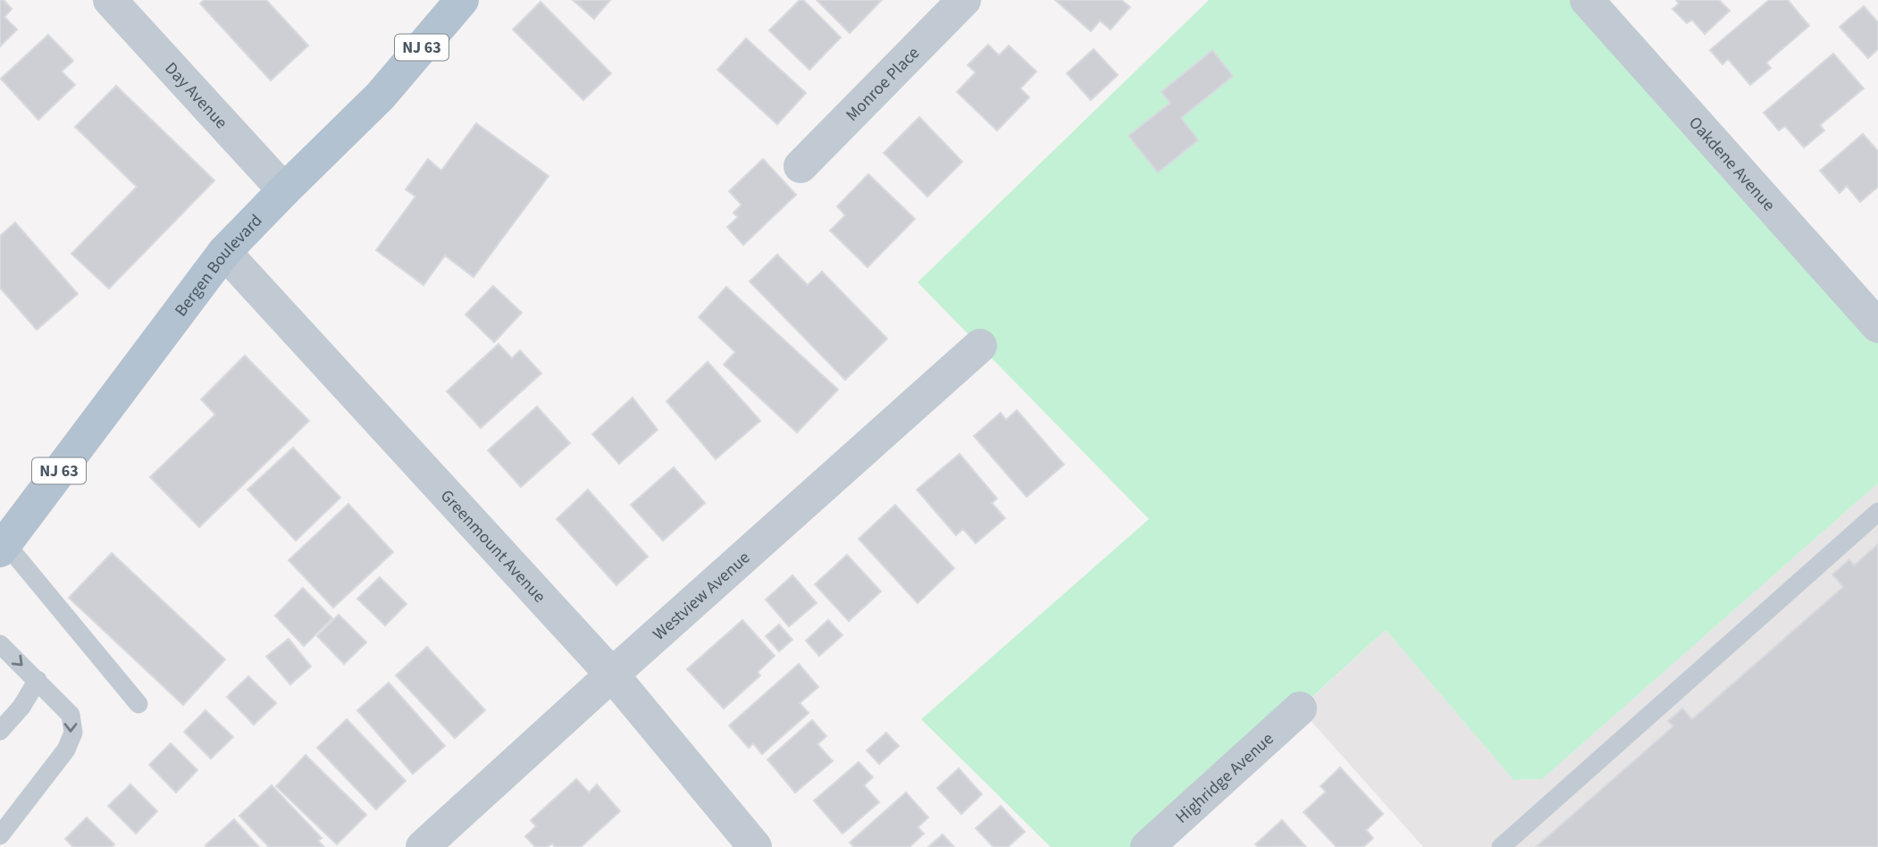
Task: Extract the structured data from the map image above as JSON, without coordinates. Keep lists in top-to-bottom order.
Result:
{
  "streets": {
    "main road": ["NJ 63", "Bergen Boulevard"],
    "street": [
      "Monroe Place",
      "Day Avenue",
      "Oakdene Avenue",
      "Greenmount Avenue",
      "Westview Avenue",
      "Highridge Avenue"
    ]
  },
  "crossings": [
    ["Day Avenue", "Bergen Boulevard"],
    ["Bergen Boulevard", "Greenmount Avenue"],
    ["Greenmount Avenue", "Westview Avenue"]
  ]
}
